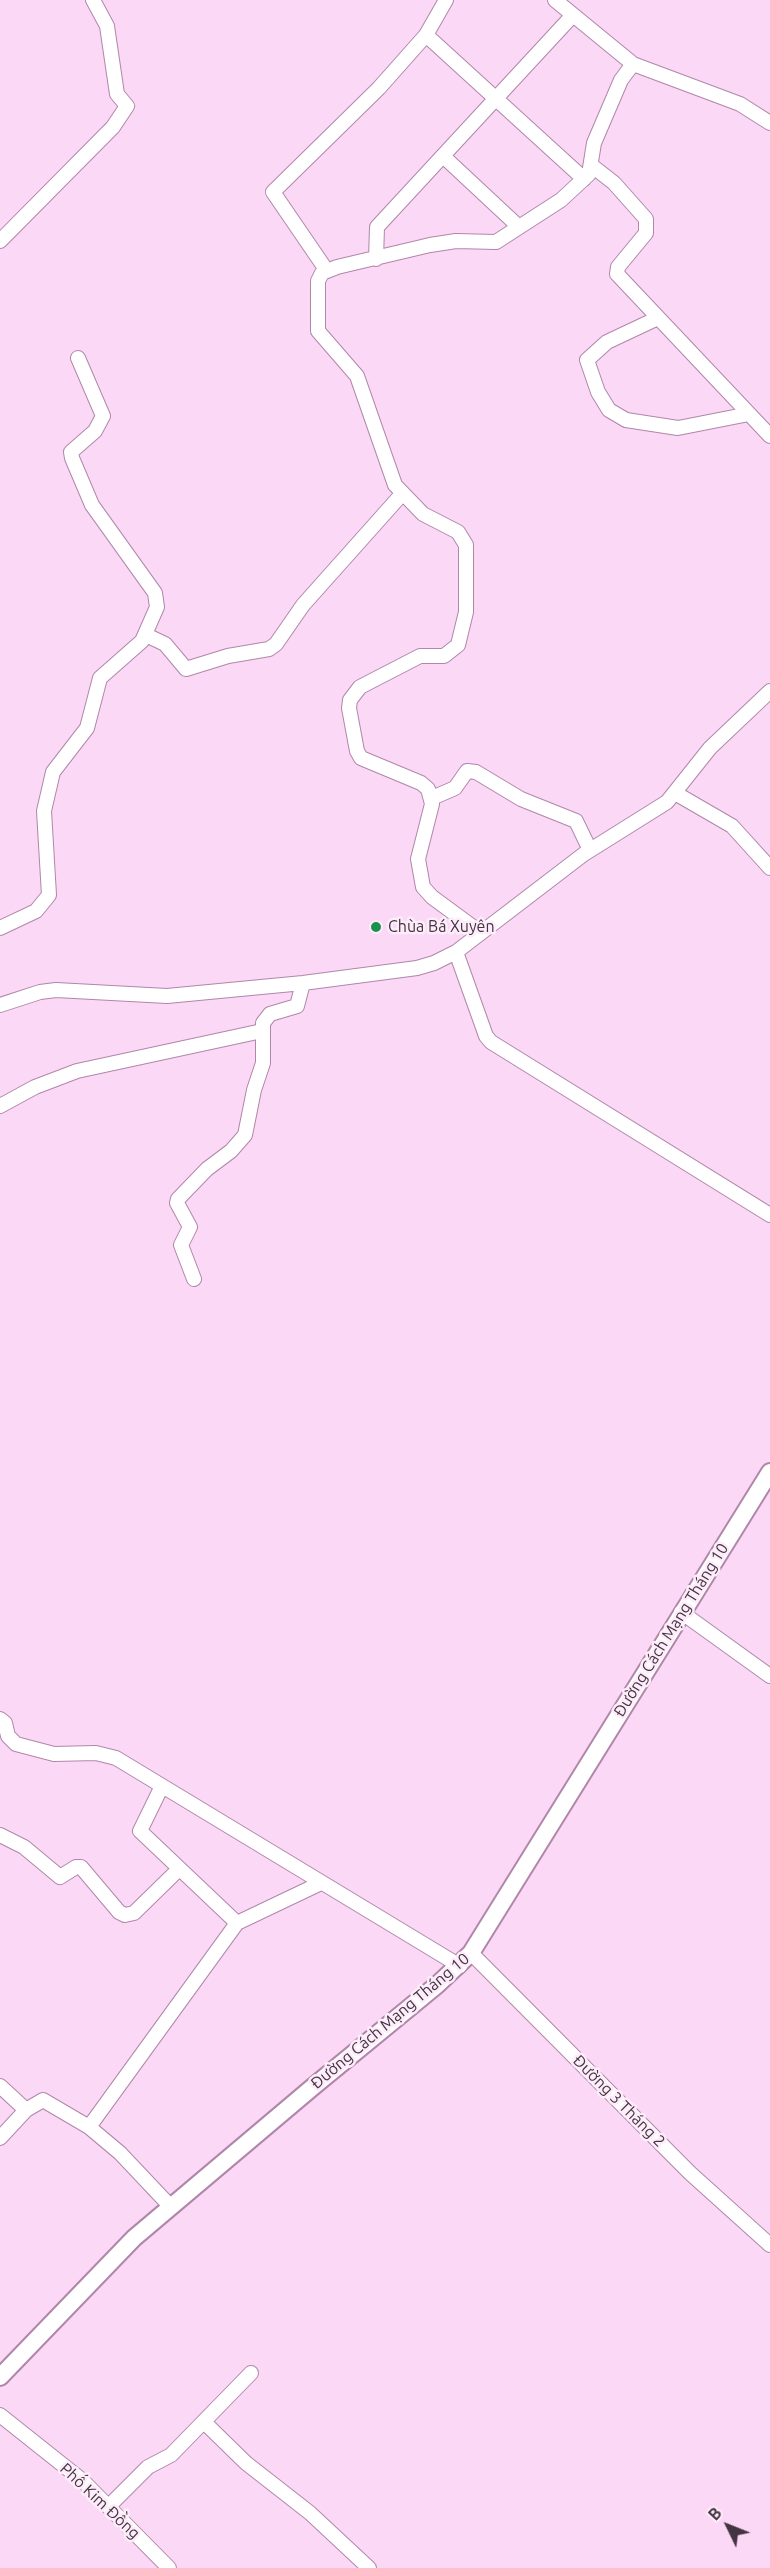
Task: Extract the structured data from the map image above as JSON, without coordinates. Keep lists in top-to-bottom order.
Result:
{
  "streets": {
    "main road": ["Đường Cách Mạng Tháng 10"],
    "street": ["Đường 3 Tháng 2", "Phố Kim Đồng"]
  },
  "crossings": [
    ["Đường Cách Mạng Tháng 10", "Đường 3 Tháng 2"]
  ],
  "places": ["Chùa Bá Xuyên"],
  "north": "top left"
}
